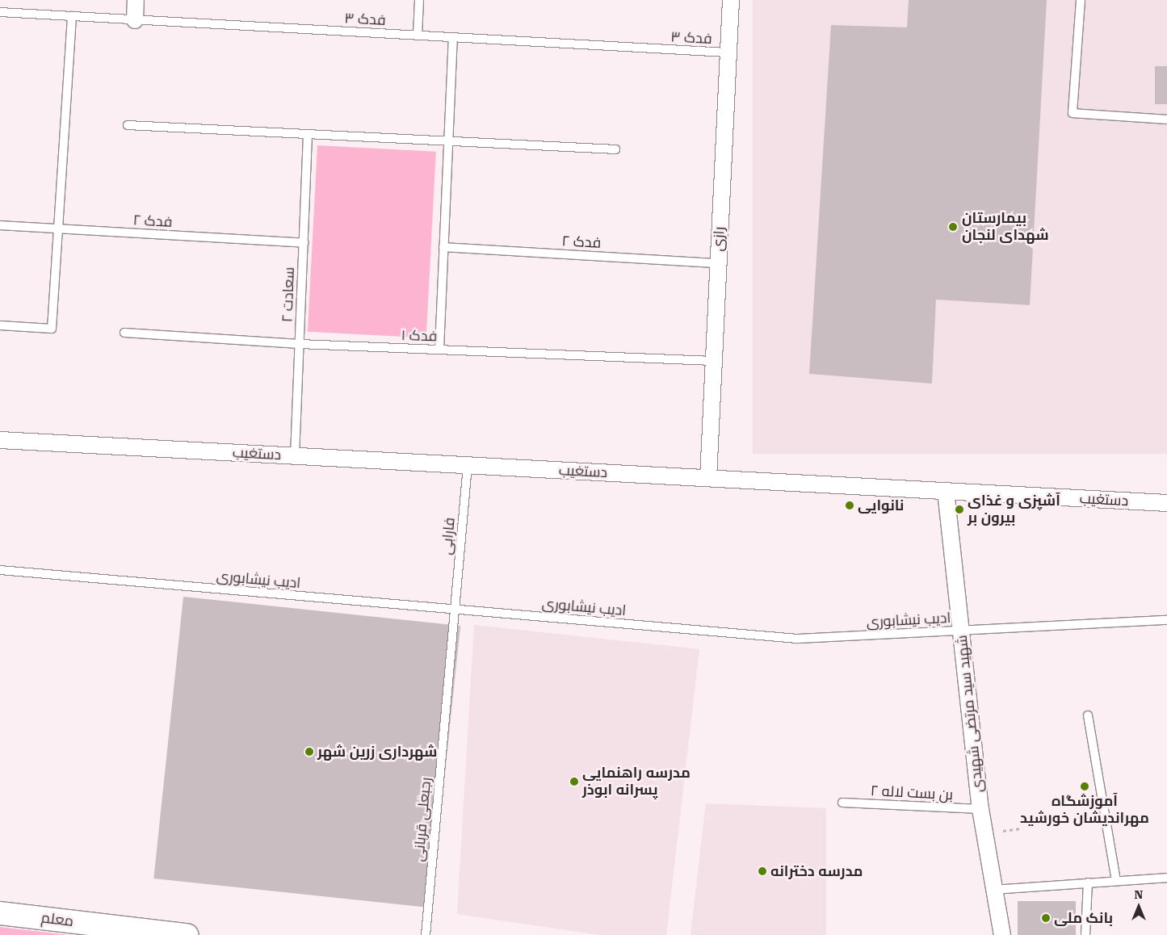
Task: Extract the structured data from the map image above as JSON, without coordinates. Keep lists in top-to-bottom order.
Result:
{
  "streets": {
    "main road": ["معلم"],
    "street": ["رازی", "دستغیب", "شهید سید مرتضی شهیدی"],
    "lane": [
      "فدک ۳",
      "فدک ۲",
      "سعادت ۲",
      "فدک ۱",
      "فارابی",
      "ادیب نیشابوری",
      "بن بست لاله ۲",
      "رجبعلی قربانی"
    ]
  },
  "crossings": [
    ["فدک ۳", "رازی"],
    ["فدک ۲", "رازی"],
    ["فدک ۲", "سعادت ۲"],
    ["رازی", "فدک ۱"],
    ["رازی", "دستغیب"],
    ["سعادت ۲", "فدک ۱"],
    ["سعادت ۲", "دستغیب"],
    ["دستغیب", "فارابی"],
    ["دستغیب", "شهید سید مرتضی شهیدی"],
    ["فارابی", "ادیب نیشابوری"],
    ["فارابی", "رجبعلی قربانی"],
    ["ادیب نیشابوری", "شهید سید مرتضی شهیدی"],
    ["ادیب نیشابوری", "رجبعلی قربانی"],
    ["شهید سید مرتضی شهیدی", "بن بست لاله ۲"]
  ],
  "places": [
    "بیمارستان شهدای لنجان",
    "نانوایی",
    "آشپزی و غذای بیرون بر",
    "شهرداری زرین شهر",
    "مدرسه راهنمایی پسرانه ابوذر",
    "آموزشگاه مهراندیشان خورشید",
    "مدرسه دخترانه",
    "بانک ملی"
  ],
  "north": "top"
}
